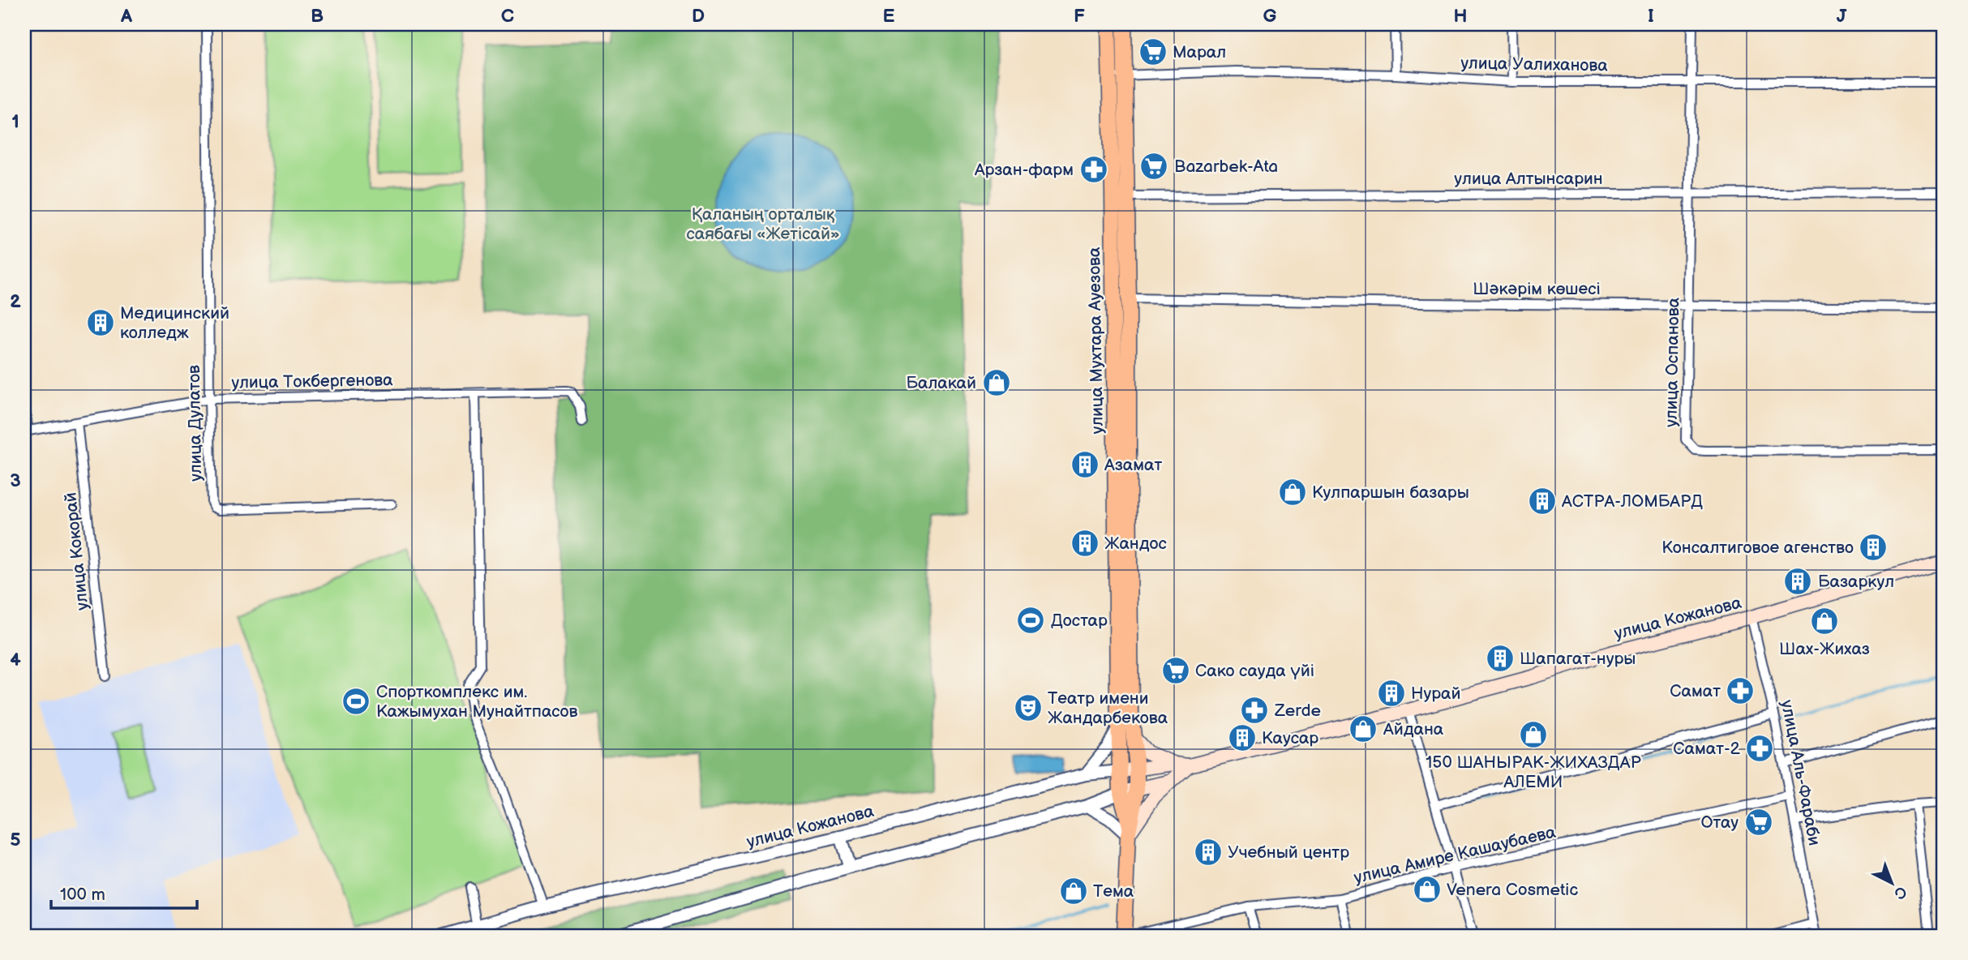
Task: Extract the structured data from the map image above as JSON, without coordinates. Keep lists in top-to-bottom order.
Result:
{
  "streets": {
    "main road": ["улица Мухтара Ауезова", "улица Кожанова"],
    "street": [
      "улица Уалиханова",
      "улица Алтынсарин",
      "Шәкәрім көшесі",
      "улица Оспанова",
      "улица Токбергенова",
      "улица Дулатов",
      "улица Кокорай",
      "улица Аль-Фараби",
      "улица Амире Кашаубаева"
    ]
  },
  "crossings": [
    ["улица Уалиханова", "улица Мухтара Ауезова"],
    ["улица Уалиханова", "улица Оспанова"],
    ["улица Алтынсарин", "улица Мухтара Ауезова"],
    ["улица Алтынсарин", "улица Оспанова"],
    ["Шәкәрім көшесі", "улица Мухтара Ауезова"],
    ["Шәкәрім көшесі", "улица Оспанова"],
    ["улица Мухтара Ауезова", "улица Кожанова"],
    ["улица Мухтара Ауезова", "улица Амире Кашаубаева"],
    ["улица Токбергенова", "улица Дулатов"],
    ["улица Токбергенова", "улица Кокорай"],
    ["улица Кожанова", "улица Аль-Фараби"],
    ["улица Аль-Фараби", "улица Амире Кашаубаева"]
  ],
  "parks": ["Қаланың орталық саябағы «Жетісай»"],
  "places": {
    "supermarket": [
      "Марал",
      "Bazarbek-Ata",
      "Сако сауда үйі",
      "Отау"
    ],
    "pharmacy": [
      "Арзан-фарм",
      "Самат",
      "Zerde",
      "Самат-2"
    ],
    "building": [
      "Медицинский колледж",
      "Азамат",
      "АСТРА-ЛОМБАРД",
      "Жандос",
      "Консалтиговое агенство",
      "Базаркул",
      "Шапагат-нуры",
      "Нурай",
      "Каусар",
      "Учебный центр"
    ],
    "shop": [
      "Балакай",
      "Кулпаршын базары",
      "Шах-Жихаз",
      "Айдана",
      "150 ШАНЫРАК-ЖИХАЗДАР АЛЕМИ",
      "Venera Cosmetic",
      "Тема"
    ],
    "sports": ["Достар", "Спорткомплекс им. Кажымухан Мунайтпасов"],
    "theatre": ["Театр имени Жандарбекова"]
  },
  "scale_bar": "100 m",
  "north": "bottom right",
  "grid": {
    "columns": [
      "A",
      "B",
      "C",
      "D",
      "E",
      "F",
      "G",
      "H",
      "I",
      "J"
    ],
    "rows": [
      "1",
      "2",
      "3",
      "4",
      "5"
    ]
  }
}
